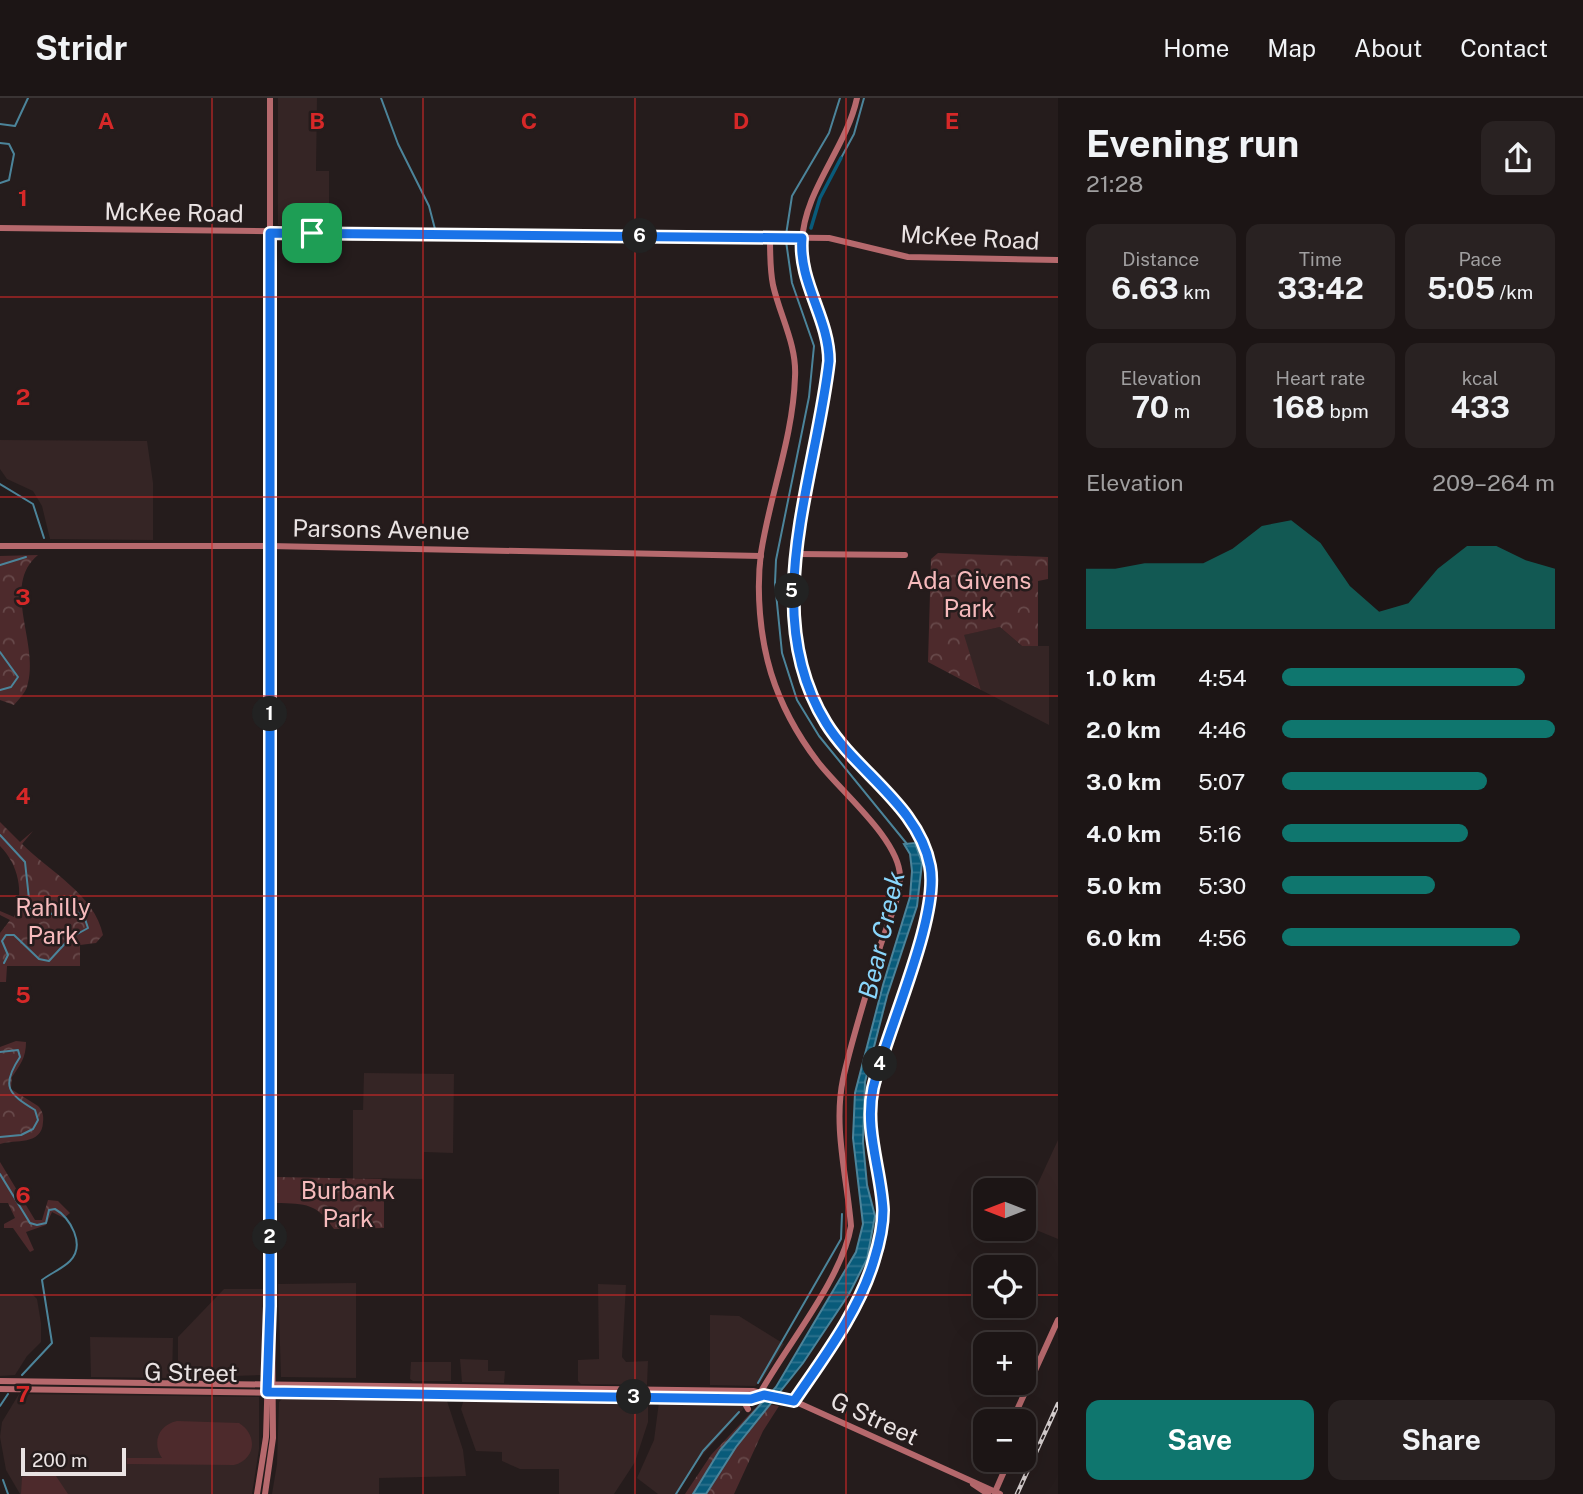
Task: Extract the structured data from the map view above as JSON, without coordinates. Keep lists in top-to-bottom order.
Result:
{
  "streets": {
    "street": ["McKee Road", "Parsons Avenue", "G Street"]
  },
  "water": ["Bear Creek"],
  "parks": ["Ada Givens Park", "Rahilly Park", "Burbank Park"],
  "scale_bar": "200 m",
  "north": "left",
  "page": {
    "header": "Stridr",
    "nav": [
      "Home",
      "Map",
      "About",
      "Contact"
    ],
    "heading": ["Evening run", "21:28"],
    "stats": [
      ["Distance", "6.63 km"],
      ["Time", "33:42"],
      ["Pace", "5:05 /km"],
      ["Elevation", "70 m"],
      ["Heart rate", "168 bpm"],
      ["kcal", "433"]
    ],
    "pins": [
      "6",
      "5",
      "1",
      "4",
      "2",
      "3"
    ],
    "chart": ["Elevation", "209–264 m"],
    "list": [
      {
        "name": "1.0 km",
        "note": "4:54"
      },
      {
        "name": "2.0 km",
        "note": "4:46"
      },
      {
        "name": "3.0 km",
        "note": "5:07"
      },
      {
        "name": "4.0 km",
        "note": "5:16"
      },
      {
        "name": "5.0 km",
        "note": "5:30"
      },
      {
        "name": "6.0 km",
        "note": "4:56"
      }
    ],
    "map_buttons": ["+", "−"],
    "buttons": ["Save", "Share"],
    "scale": "200 m"
  },
  "grid": {
    "columns": [
      "A",
      "B",
      "C",
      "D",
      "E"
    ],
    "rows": [
      "1",
      "2",
      "3",
      "4",
      "5",
      "6",
      "7"
    ]
  }
}
